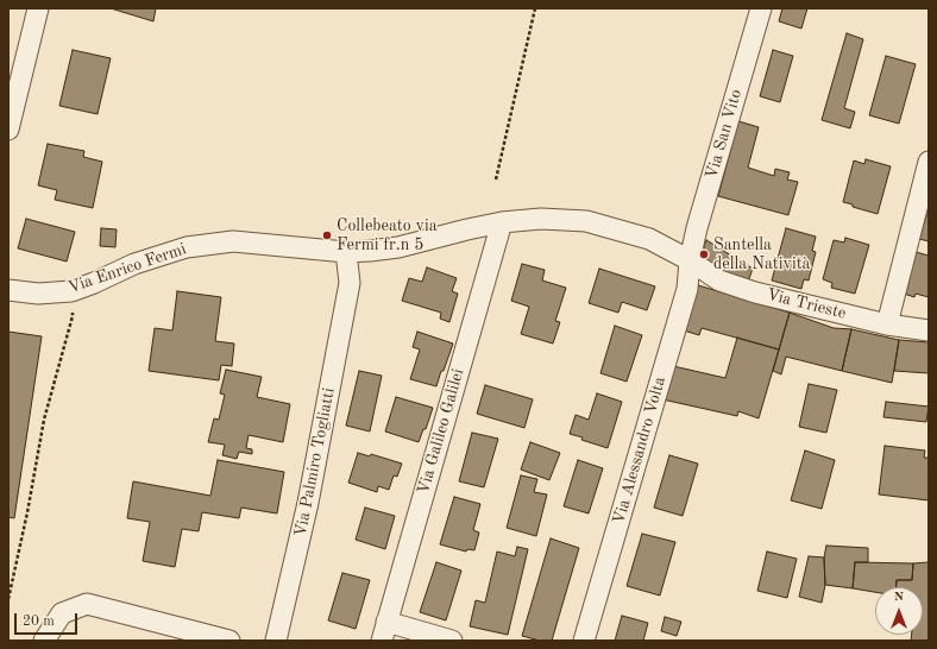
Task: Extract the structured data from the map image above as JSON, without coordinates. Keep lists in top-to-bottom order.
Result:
{
  "streets": {
    "street": [
      "Via San Vito",
      "Via Enrico Fermi",
      "Via Trieste",
      "Via Galileo Galilei",
      "Via Alessandro Volta",
      "Via Palmiro Togliatti"
    ]
  },
  "crossings": [
    ["Via San Vito", "Via Enrico Fermi"],
    ["Via San Vito", "Via Trieste"],
    ["Via San Vito", "Via Alessandro Volta"],
    ["Via Enrico Fermi", "Via Trieste"],
    ["Via Enrico Fermi", "Via Galileo Galilei"],
    ["Via Enrico Fermi", "Via Alessandro Volta"],
    ["Via Enrico Fermi", "Via Palmiro Togliatti"],
    ["Via Trieste", "Via Alessandro Volta"]
  ],
  "places": ["Collebeato via Fermi fr.n 5", "Santella della Natività"],
  "scale_bar": "20 m",
  "north": "top"
}
